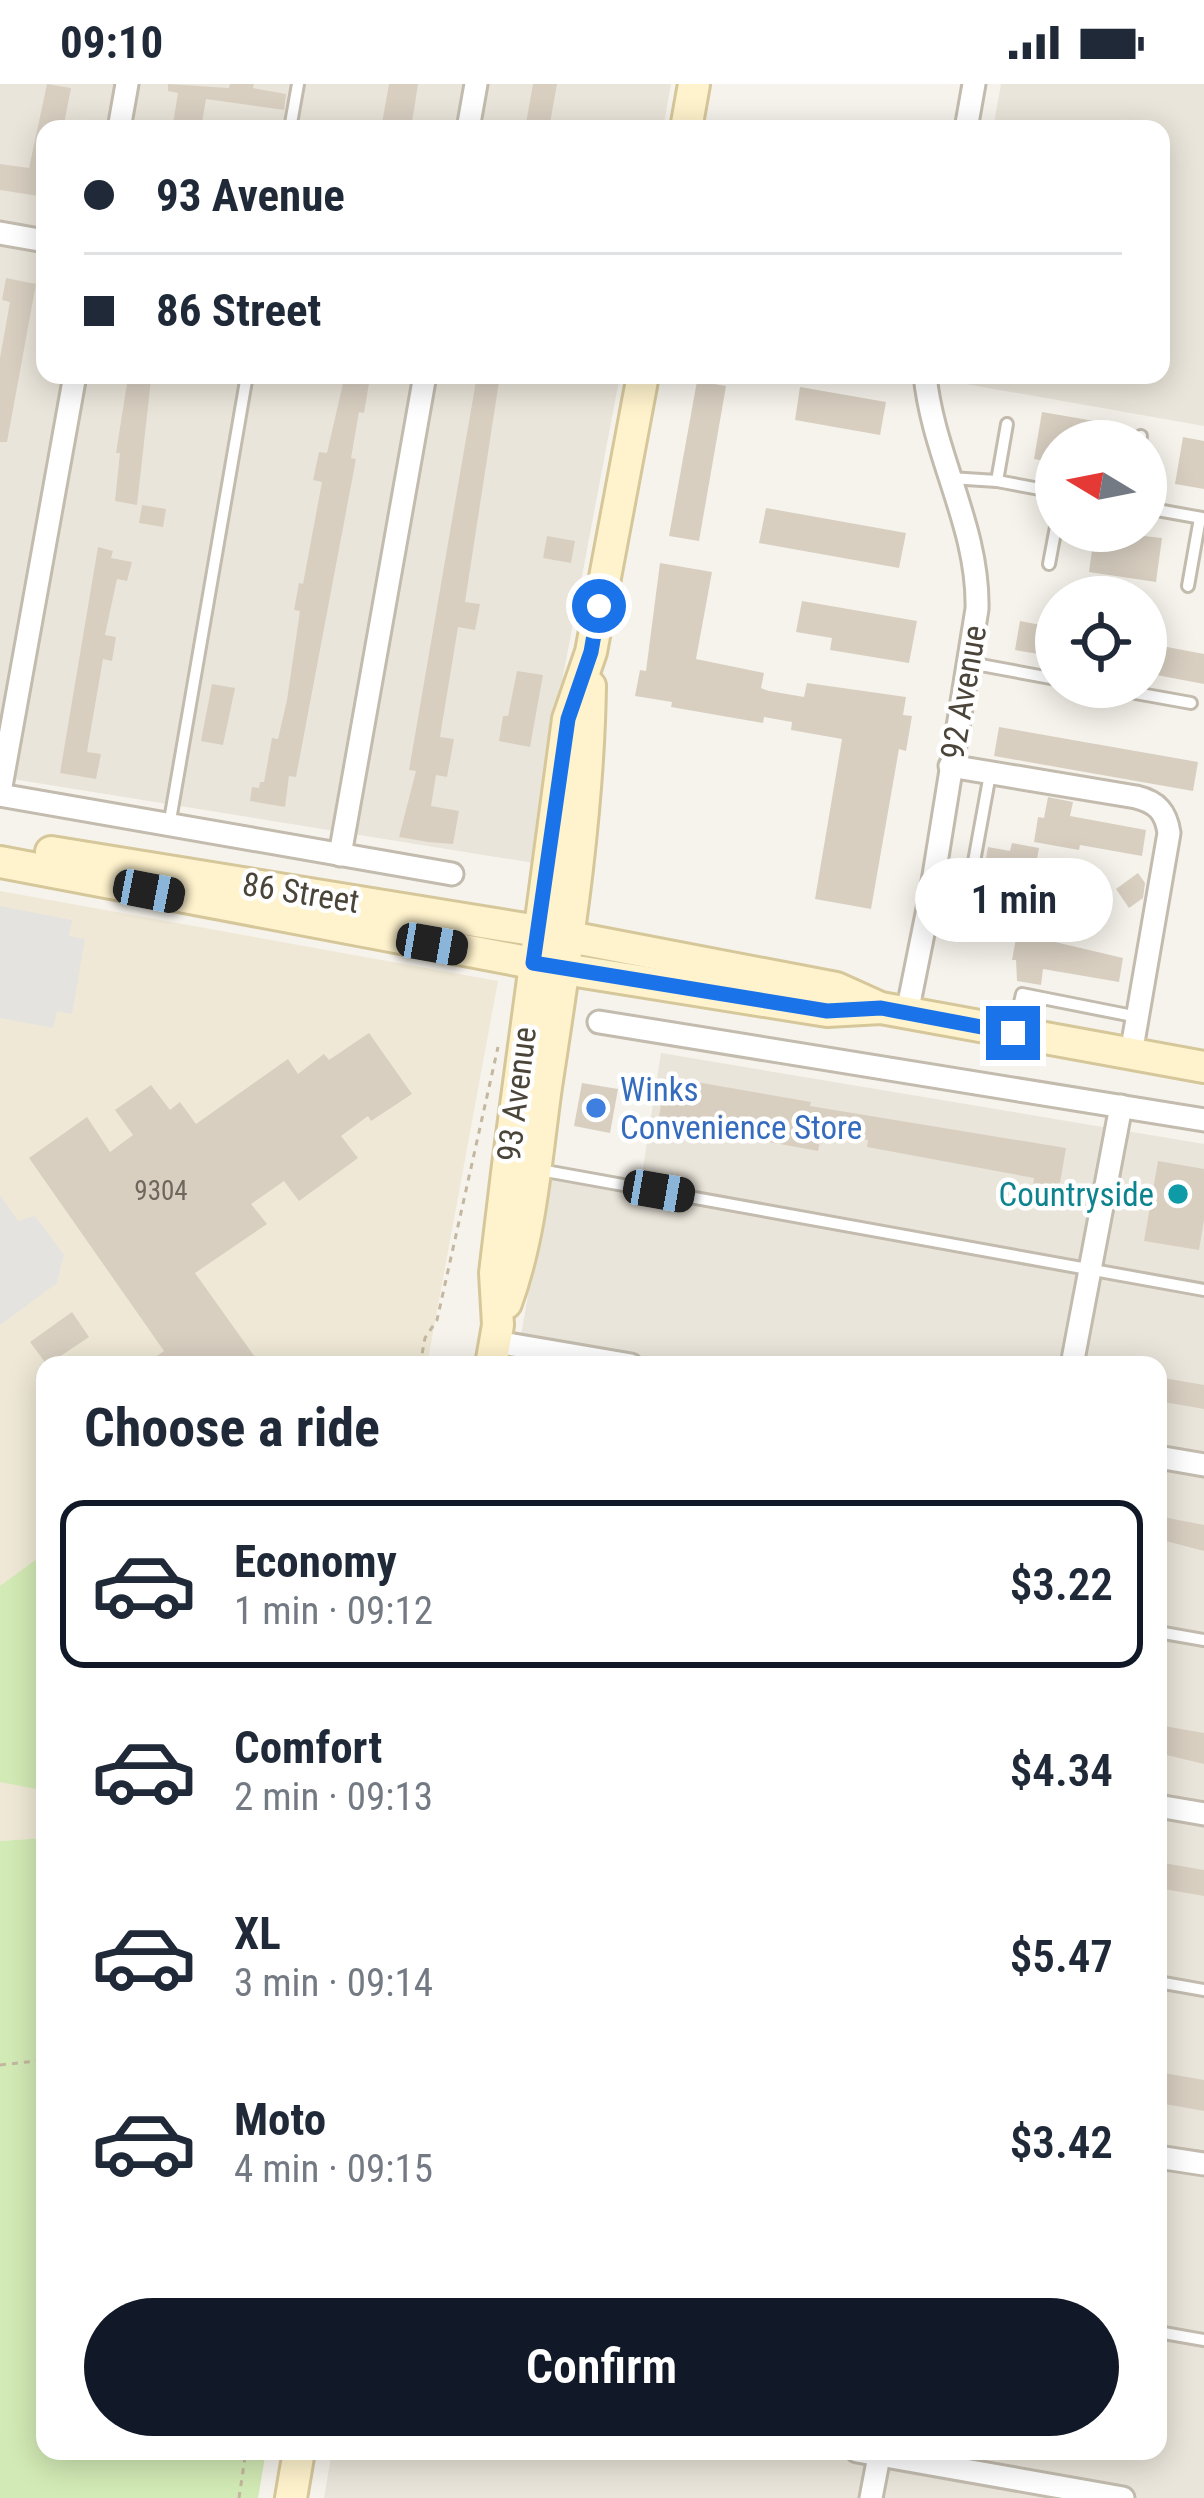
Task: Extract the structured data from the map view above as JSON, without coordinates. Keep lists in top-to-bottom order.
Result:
{
  "streets": {
    "main road": ["86 Street", "93 Avenue"],
    "street": ["92 Avenue"]
  },
  "crossings": [
    ["92 Avenue", "86 Street"],
    ["86 Street", "93 Avenue"]
  ],
  "places": ["Winks Convenience Store", "Countryside"],
  "house_numbers": ["9304"],
  "north": "left",
  "page": {
    "status": "09:10",
    "banner": ["93 Avenue", "86 Street"],
    "bubble": "1 min",
    "heading": "Choose a ride",
    "list": [
      {
        "name": "Economy",
        "note": "1 min · 09:12",
        "value": "$3.22"
      },
      {
        "name": "Comfort",
        "note": "2 min · 09:13",
        "value": "$4.34"
      },
      {
        "name": "XL",
        "note": "3 min · 09:14",
        "value": "$5.47"
      },
      {
        "name": "Moto",
        "note": "4 min · 09:15",
        "value": "$3.42"
      }
    ],
    "buttons": "Confirm"
  }
}
